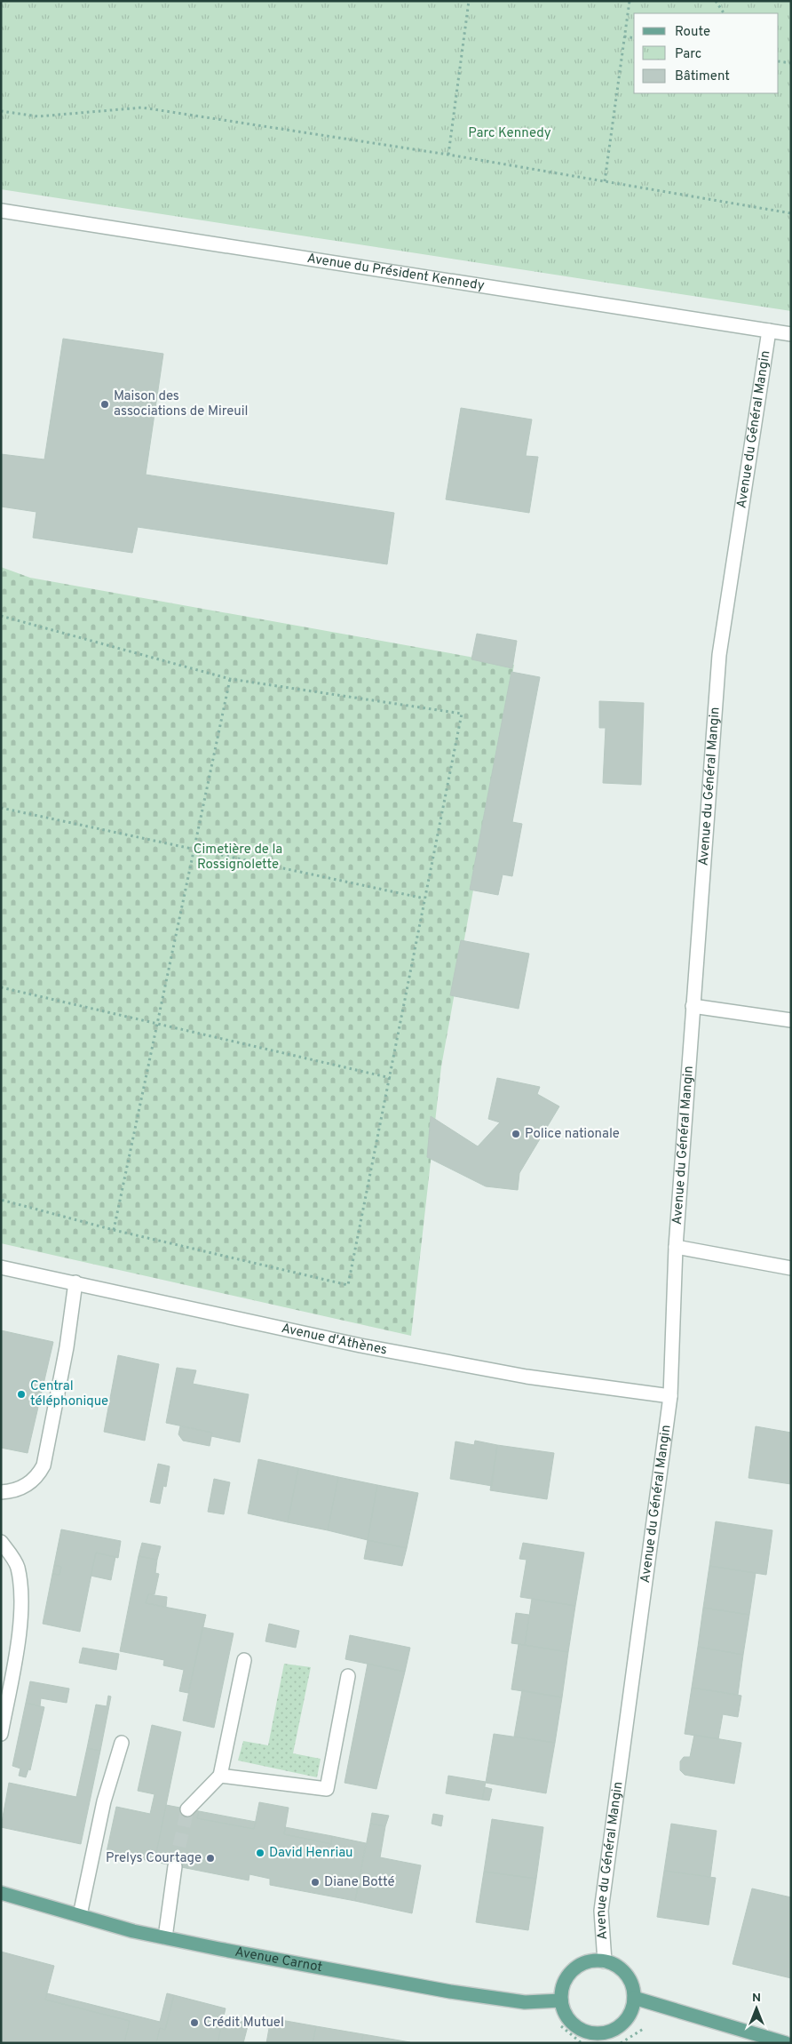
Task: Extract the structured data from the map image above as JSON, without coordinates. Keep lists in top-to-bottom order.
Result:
{
  "streets": {
    "main road": ["Avenue Carnot"],
    "street": ["Avenue du Président Kennedy", "Avenue du Général Mangin", "Avenue d'Athènes"]
  },
  "crossings": [
    ["Avenue du Président Kennedy", "Avenue du Général Mangin"],
    ["Avenue du Général Mangin", "Avenue d'Athènes"],
    ["Avenue du Général Mangin", "Avenue Carnot"]
  ],
  "parks": ["Parc Kennedy", "Cimetière de la Rossignolette"],
  "places": [
    "Maison des associations de Mireuil",
    "Police nationale",
    "Central téléphonique",
    "David Henriau",
    "Prelys Courtage",
    "Diane Botté",
    "Crédit Mutuel"
  ],
  "legend": ["Route", "Parc", "Bâtiment"],
  "north": "top"
}
